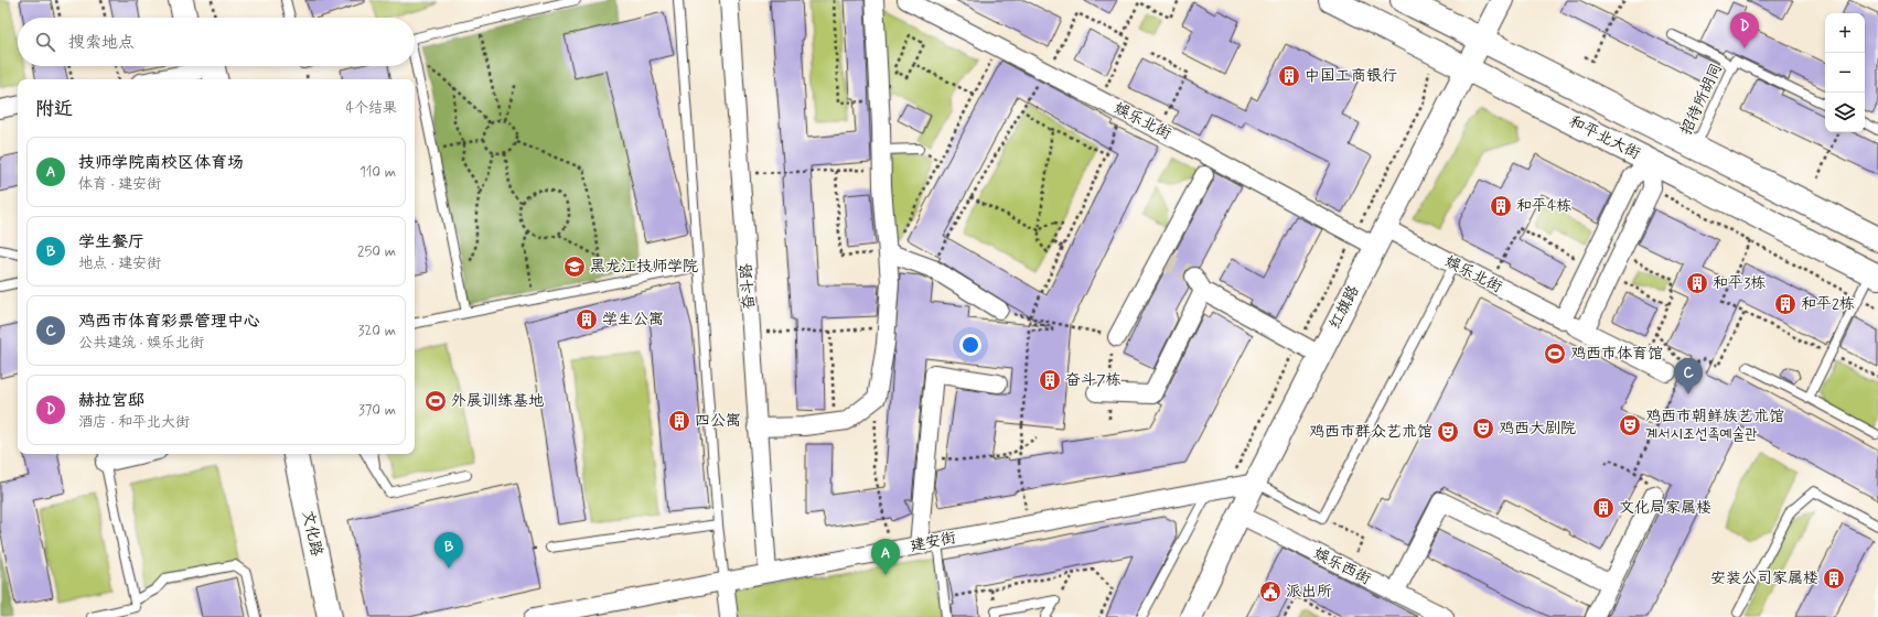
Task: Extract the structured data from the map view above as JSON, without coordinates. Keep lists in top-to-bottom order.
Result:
{
  "streets": {
    "main road": ["和平北大街", "文化路"],
    "street": [
      "娱乐北街",
      "奋斗路",
      "红旗路",
      "建安街",
      "娱乐西街"
    ],
    "lane": ["招待所胡同"]
  },
  "crossings": [
    ["招待所胡同", "和平北大街"],
    ["娱乐北街", "红旗路"],
    ["和平北大街", "红旗路"],
    ["奋斗路", "建安街"],
    ["红旗路", "建安街"],
    ["红旗路", "娱乐西街"]
  ],
  "places": {
    "building": [
      "中国工商银行",
      "和平4栋",
      "和平3栋",
      "和平2栋",
      "学生公寓",
      "奋斗7栋",
      "四公寓",
      "文化局家属楼",
      "安装公司家属楼"
    ],
    "school or university": ["黑龙江技师学院"],
    "sports": ["鸡西市体育馆", "外展训练基地"],
    "theatre": ["鸡西市朝鲜族艺术馆 계서시조선족예술관", "鸡西大剧院", "鸡西市群众艺术馆"],
    "public building": ["派出所"]
  },
  "page": {
    "pins": [
      "D",
      "C",
      "B",
      "A"
    ],
    "map_buttons": ["+", "−"],
    "search": "搜索地点",
    "heading": ["附近", "4个结果"],
    "list": [
      {
        "mark": "A",
        "name": "技师学院南校区体育场",
        "note": "体育 · 建安街",
        "value": "110 m"
      },
      {
        "mark": "B",
        "name": "学生餐厅",
        "note": "地点 · 建安街",
        "value": "250 m"
      },
      {
        "mark": "C",
        "name": "鸡西市体育彩票管理中心",
        "note": "公共建筑 · 娱乐北街",
        "value": "320 m"
      },
      {
        "mark": "D",
        "name": "赫拉宫邸",
        "note": "酒店 · 和平北大街",
        "value": "370 m"
      }
    ]
  }
}
